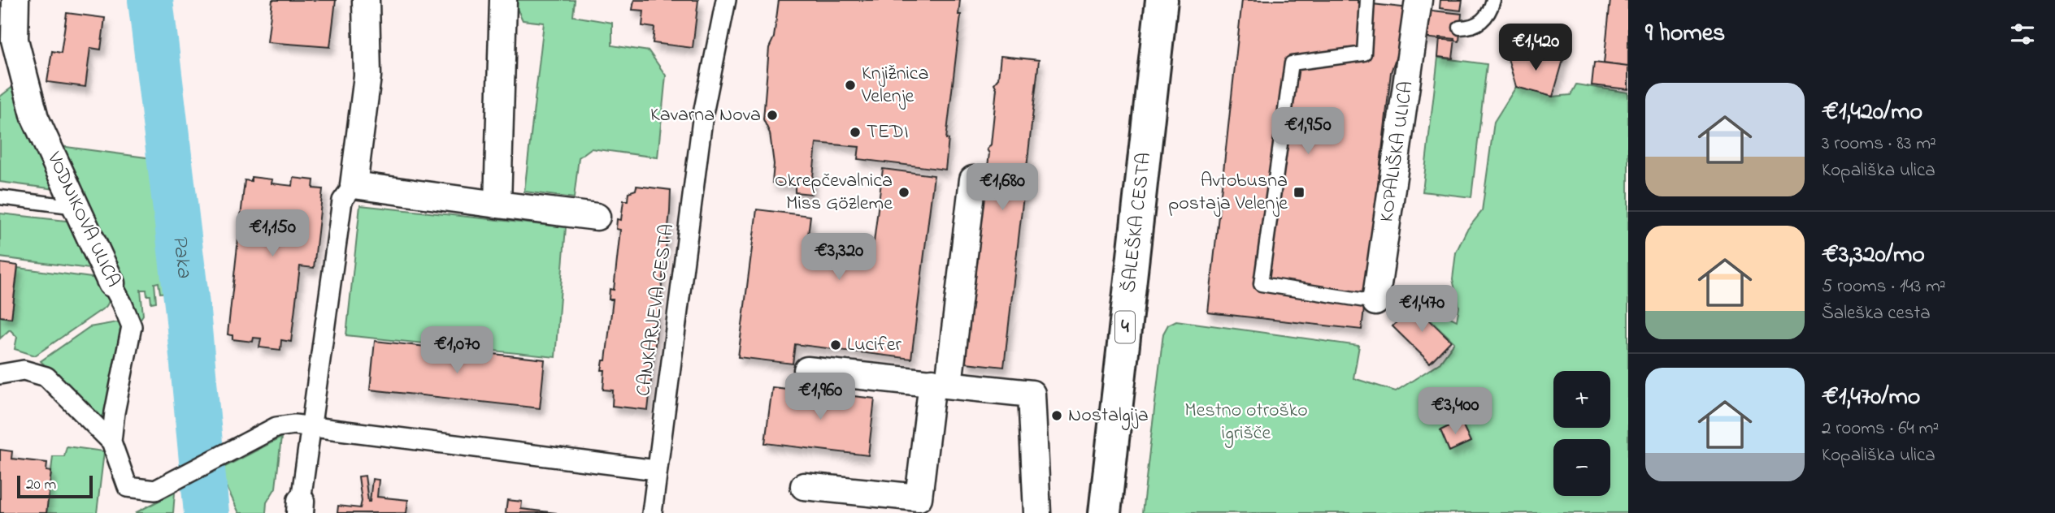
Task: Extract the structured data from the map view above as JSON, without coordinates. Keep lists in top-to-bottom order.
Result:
{
  "streets": {
    "main road": ["ŠALEŠKA CESTA", "4"],
    "street": ["KOPALIŠKA ULICA", "VODNIKOVA ULICA", "CANKARJEVA CESTA"]
  },
  "water": ["Paka"],
  "parks": ["Mestno otroško igrišče"],
  "places": {
    "other": [
      "Knjižnica Velenje",
      "Kavarna Nova",
      "TEDI",
      "Okrepčevalnica Miss Gözleme",
      "Lucifer",
      "Nostalgija"
    ],
    "transit": ["Avtobusna postaja Velenje"]
  },
  "scale_bar": "20 m",
  "page": {
    "heading": "9 homes",
    "price": [
      "€1,420",
      "€1,950",
      "€1,680",
      "€1,150",
      "€3,320",
      "€1,470",
      "€1,070",
      "€1,960",
      "€3,400"
    ],
    "list": [
      {
        "name": "€1,420/mo",
        "note": "3 rooms · 83 m² · Kopališka ulica"
      },
      {
        "name": "€3,320/mo",
        "note": "5 rooms · 143 m² · Šaleška cesta"
      },
      {
        "name": "€1,470/mo",
        "note": "2 rooms · 64 m² · Kopališka ulica"
      }
    ],
    "map_buttons": ["+", "−"],
    "scale": "20 m"
  }
}
